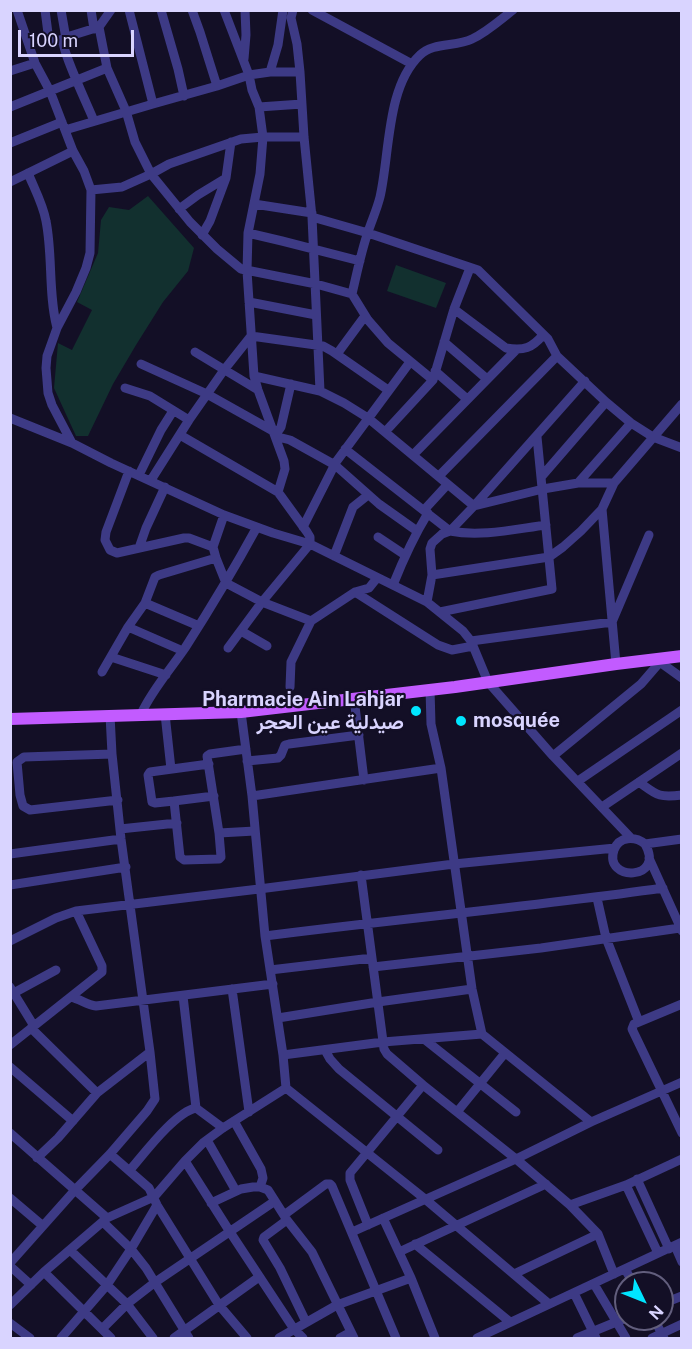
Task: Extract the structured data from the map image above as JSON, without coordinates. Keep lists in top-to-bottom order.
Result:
{
  "places": ["Pharmacie Ain Lahjar صيدلية عين الحجر", "mosquée"],
  "scale_bar": "100 m",
  "north": "bottom right"
}
